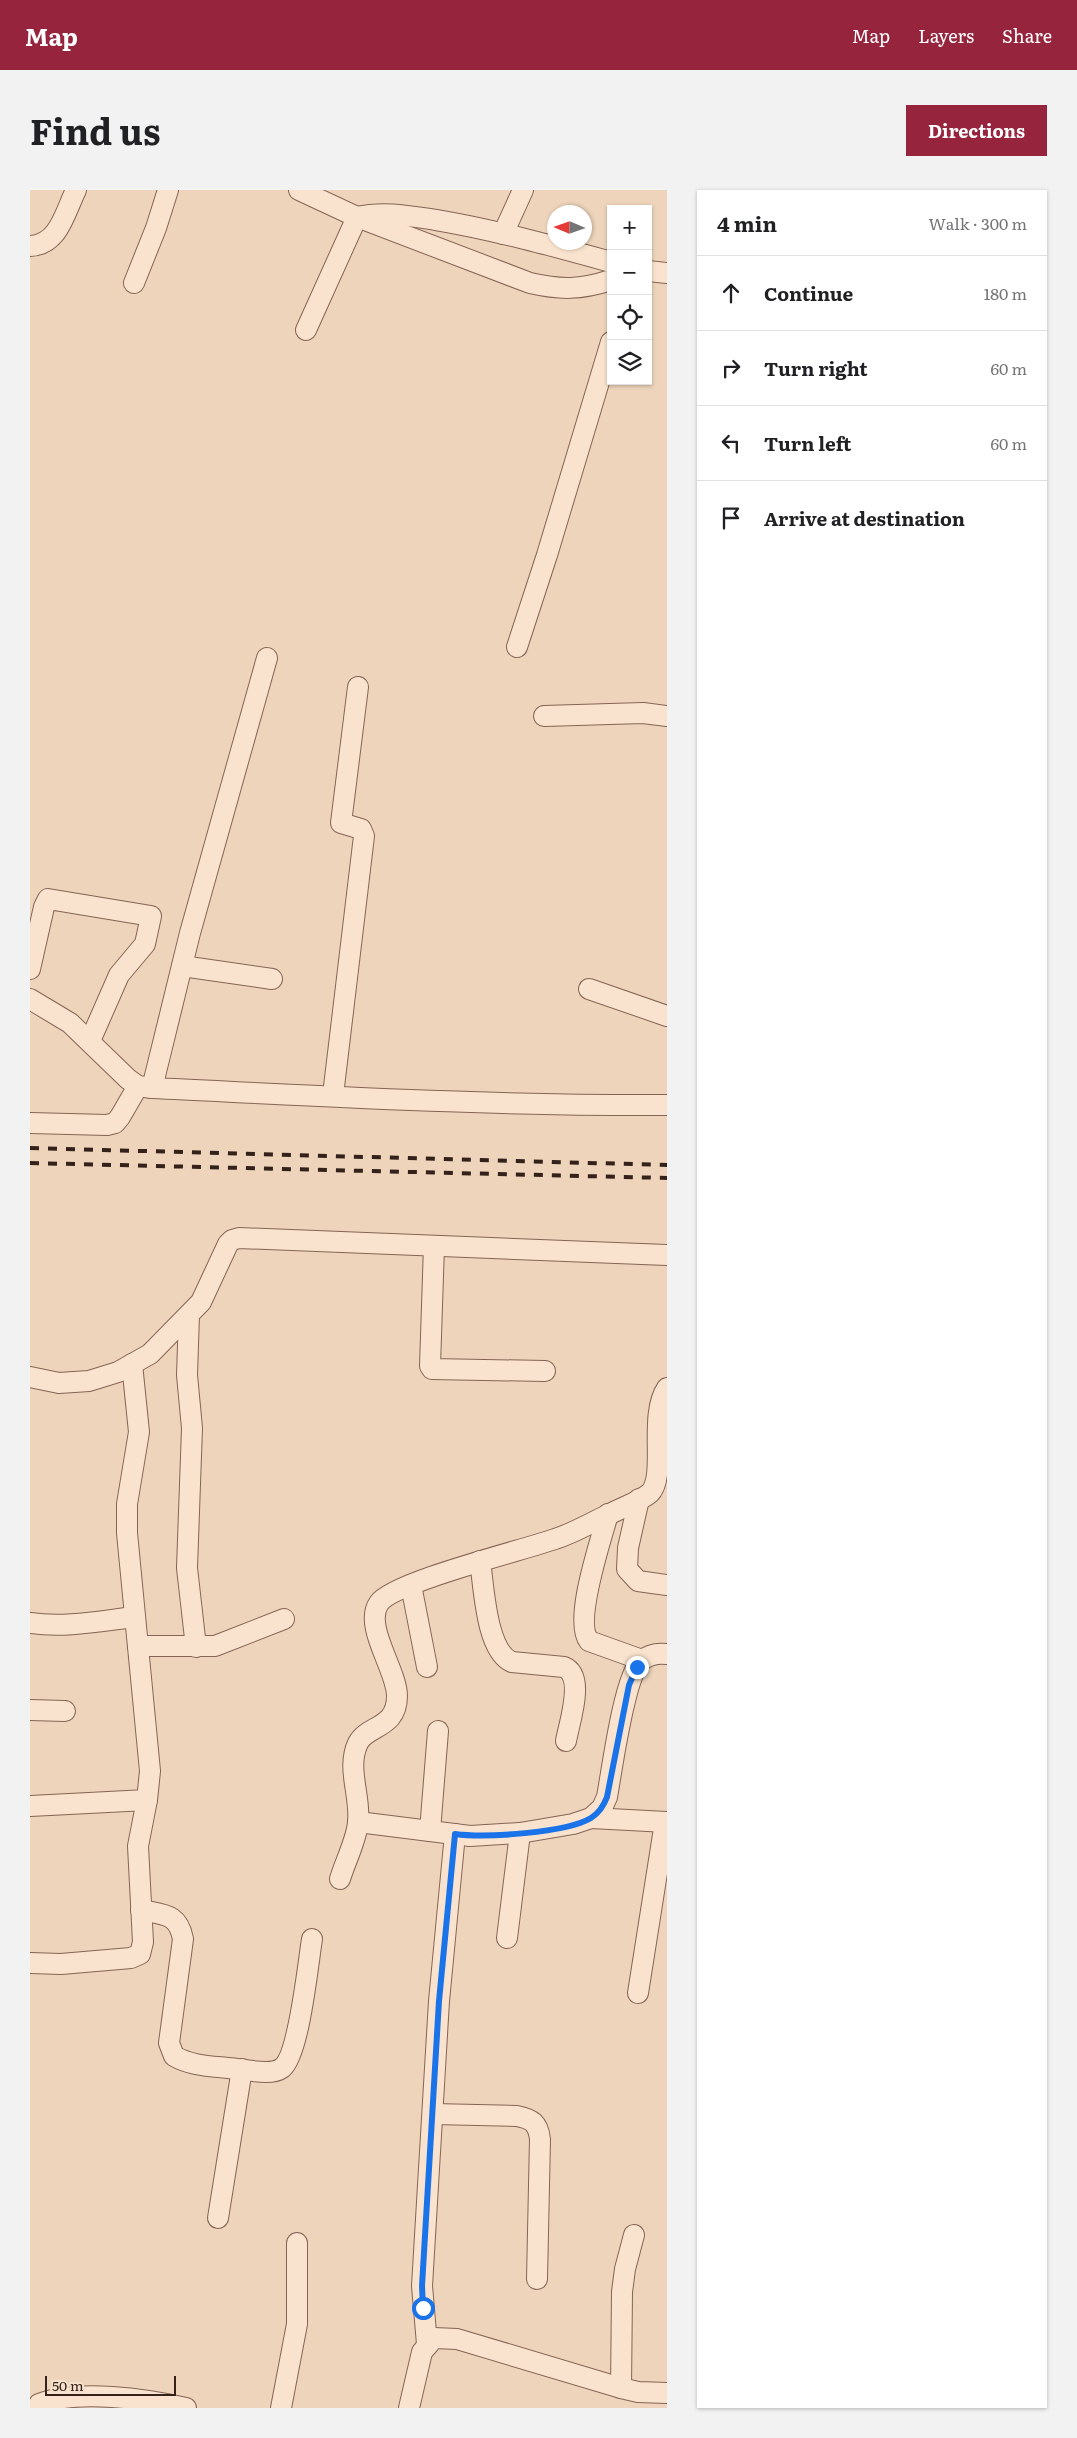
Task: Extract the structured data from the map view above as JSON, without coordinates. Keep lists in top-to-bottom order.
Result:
{
  "scale_bar": "50 m",
  "north": "left",
  "page": {
    "header": "Map",
    "nav": ["Map", "Layers", "Share"],
    "title": "Find us",
    "buttons": "Directions",
    "heading": ["4 min", "Walk · 300 m"],
    "map_buttons": ["+", "−"],
    "list": [
      ["Continue", "180 m"],
      ["Turn right", "60 m"],
      ["Turn left", "60 m"],
      "Arrive at destination"
    ],
    "scale": "50 m"
  }
}
